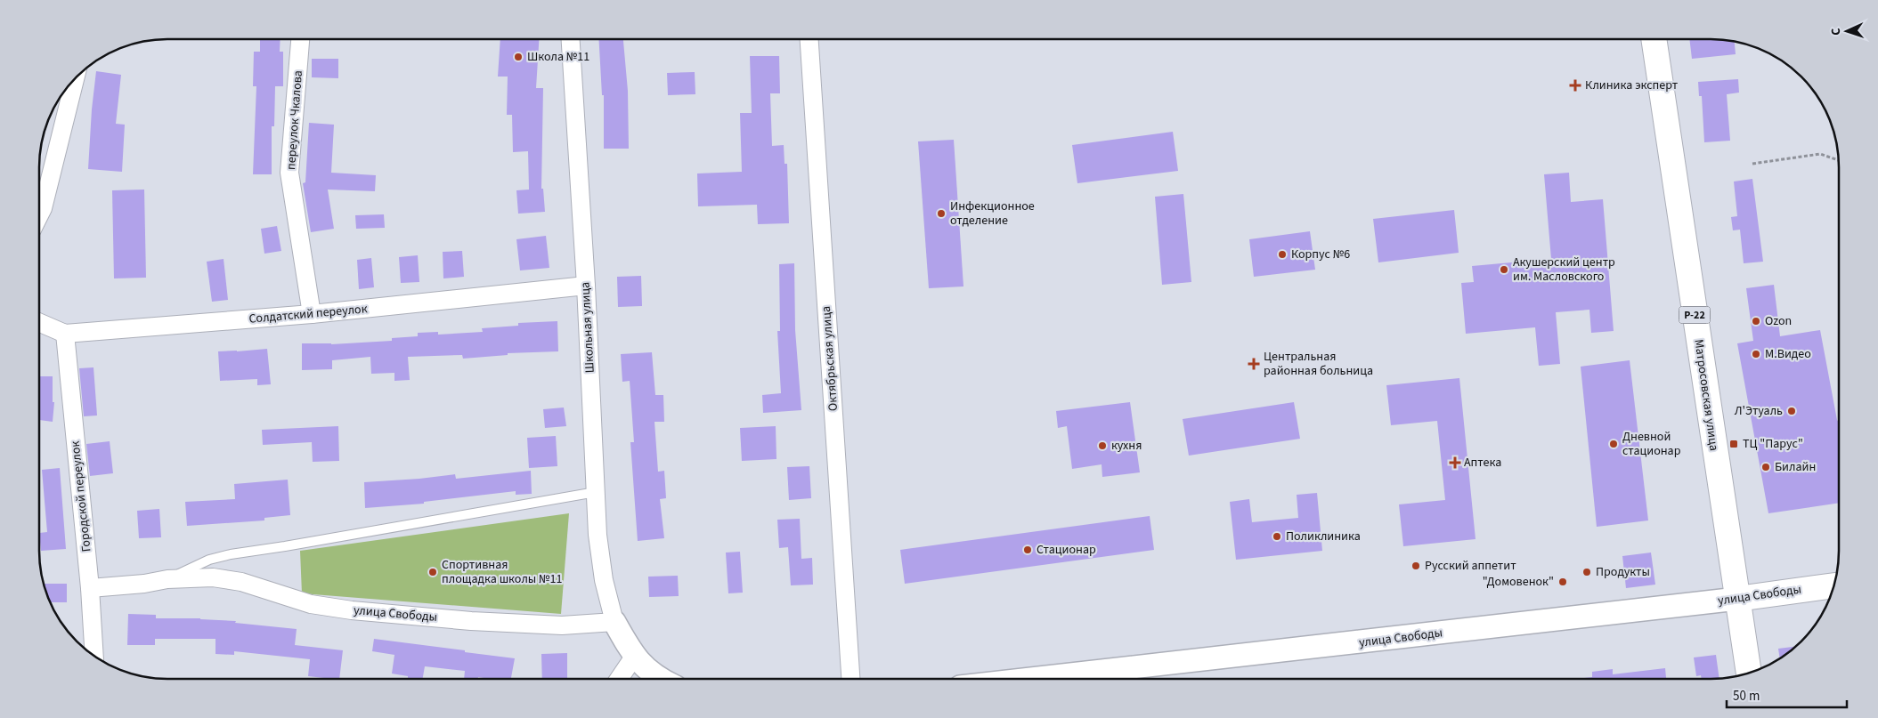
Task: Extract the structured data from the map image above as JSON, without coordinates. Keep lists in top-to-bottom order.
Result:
{
  "streets": {
    "main road": ["Р-22", "Матросовская улица", "улица Свободы"],
    "street": [
      "переулок Чкалова",
      "Солдатский переулок",
      "Школьная улица",
      "Октябрьская улица",
      "Городской переулок"
    ]
  },
  "crossings": [
    ["переулок Чкалова", "Солдатский переулок"],
    ["Солдатский переулок", "Школьная улица"],
    ["Солдатский переулок", "Городской переулок"],
    ["Школьная улица", "улица Свободы"],
    ["Матросовская улица", "улица Свободы"],
    ["Городской переулок", "улица Свободы"]
  ],
  "places": {
    "other": [
      "Школа №11",
      "Инфекционное отделение",
      "Корпус №6",
      "Акушерский центр им. Масловского",
      "Ozon",
      "М.Видео",
      "Л'Этуаль",
      "Дневной стационар",
      "кухня",
      "Билайн",
      "Поликлиника",
      "Стационар",
      "Русский аппетит",
      "Спортивная площадка школы №11",
      "Продукты",
      "\"Домовенок\""
    ],
    "health": ["Клиника эксперт", "Центральная районная больница", "Аптека"],
    "transit": ["ТЦ \"Парус\""]
  },
  "scale_bar": "50 m",
  "north": "left"
}
